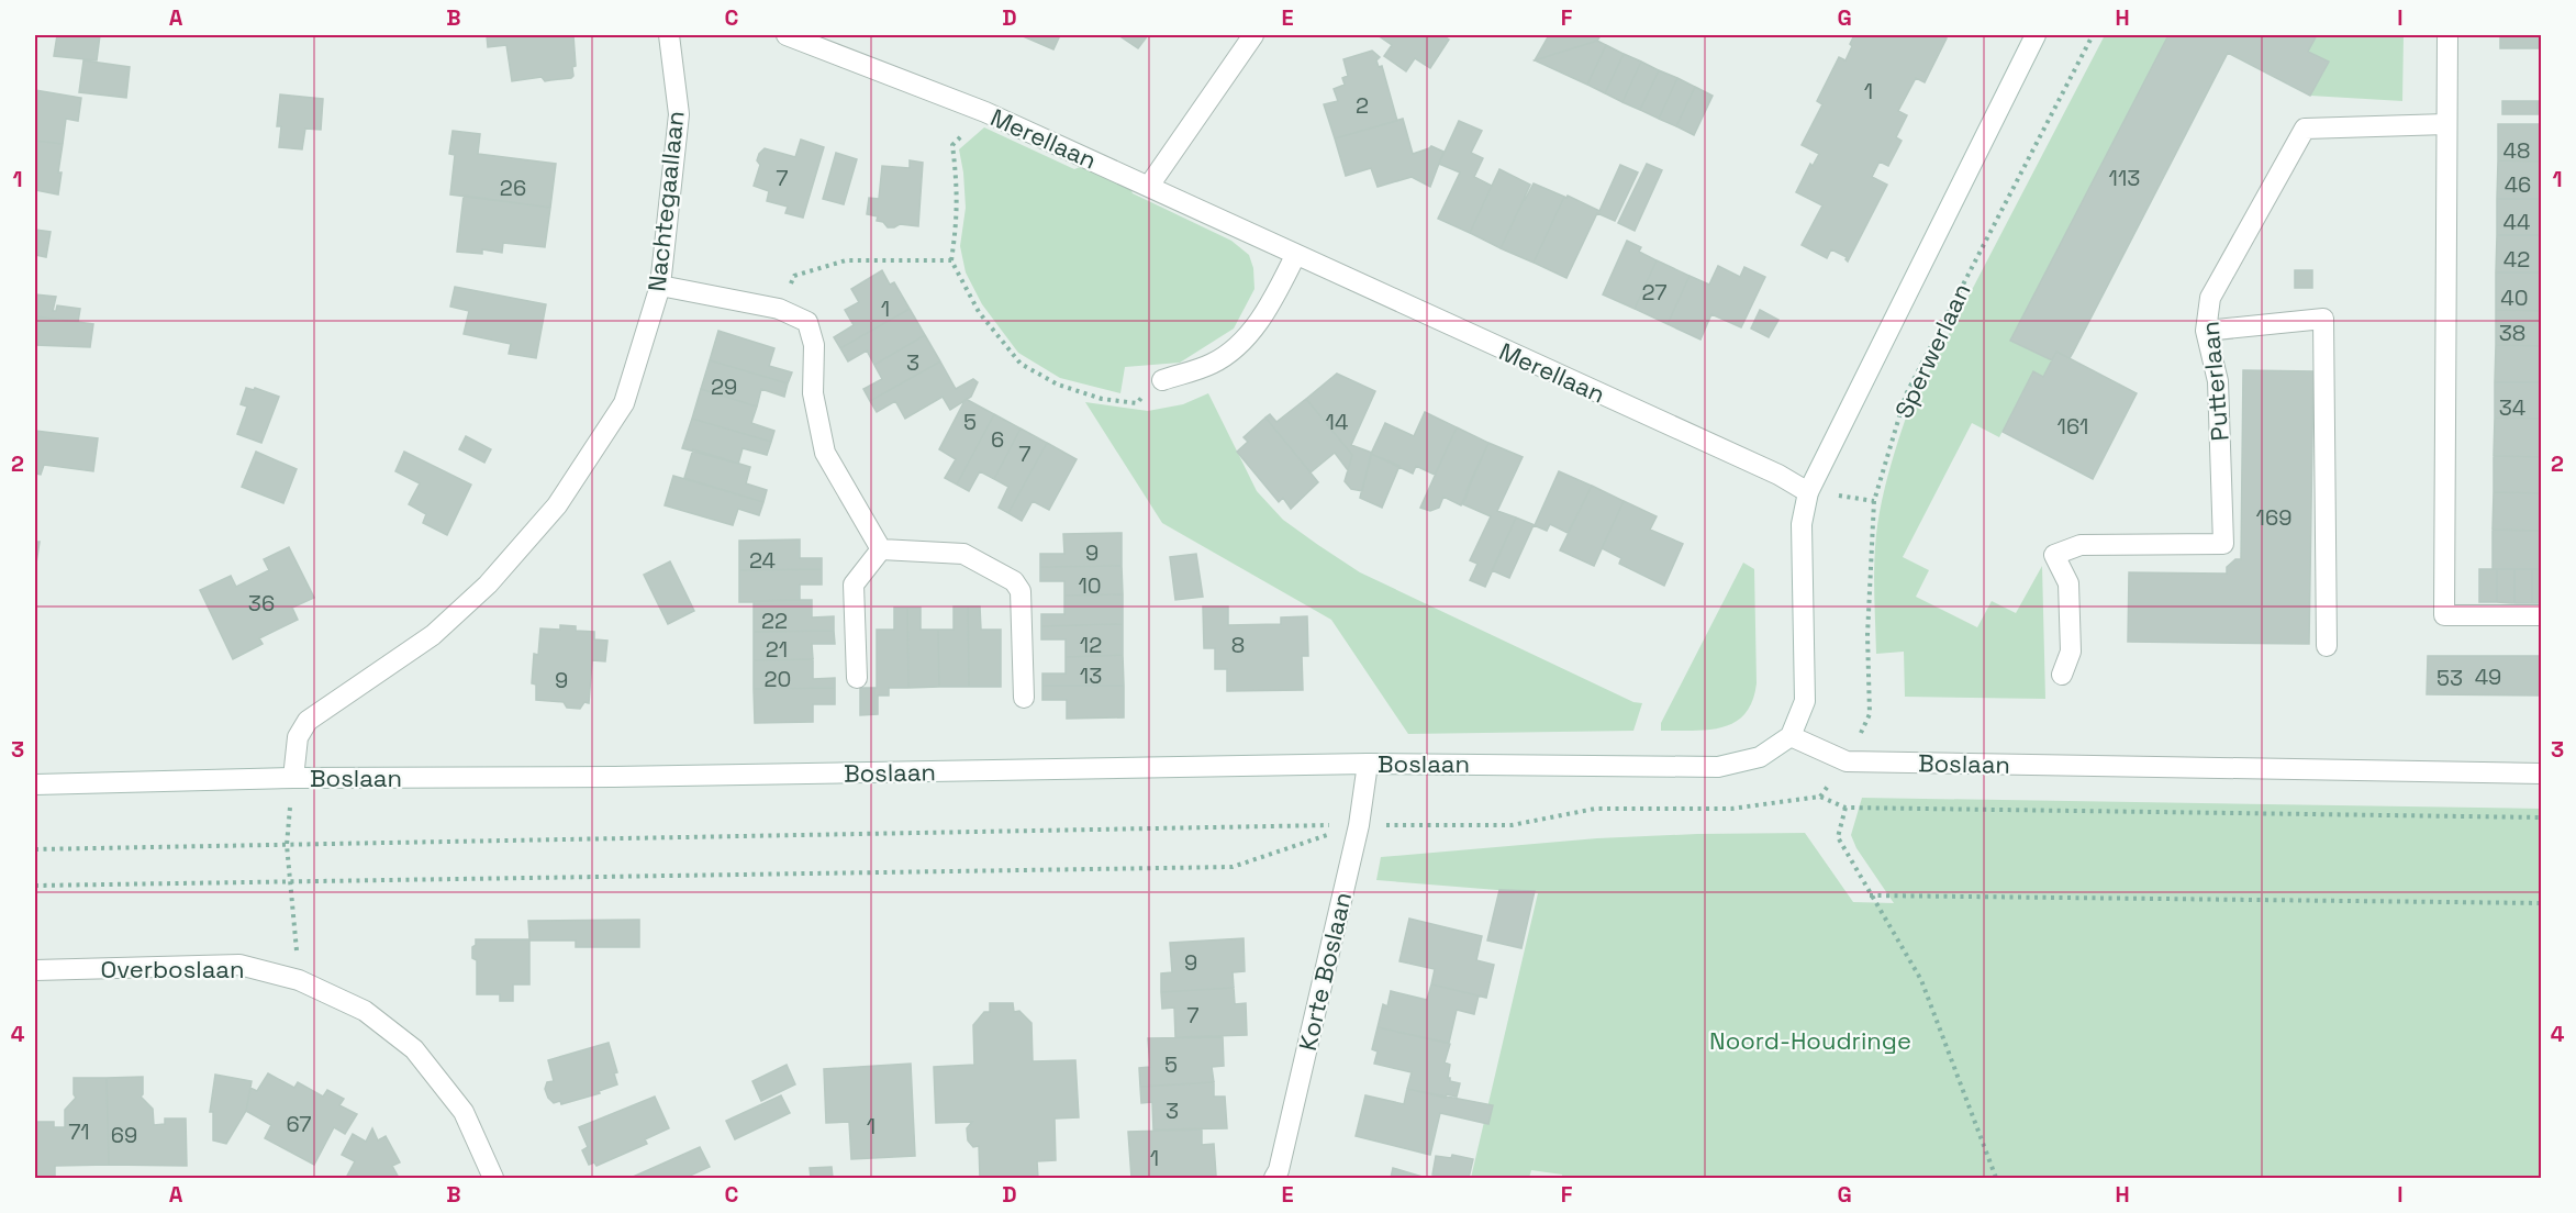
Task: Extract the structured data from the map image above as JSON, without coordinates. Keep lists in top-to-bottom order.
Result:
{
  "streets": {
    "street": [
      "Merellaan",
      "Nachtegaallaan",
      "Sperwerlaan",
      "Putterlaan",
      "Boslaan",
      "Overboslaan",
      "Korte Boslaan"
    ]
  },
  "crossings": [
    ["Merellaan", "Sperwerlaan"],
    ["Nachtegaallaan", "Boslaan"],
    ["Sperwerlaan", "Boslaan"],
    ["Boslaan", "Overboslaan"],
    ["Boslaan", "Korte Boslaan"]
  ],
  "parks": ["Noord-Houdringe"],
  "house_numbers": [
    "1",
    "2",
    "48",
    "7",
    "113",
    "46",
    "26",
    "44",
    "42",
    "27",
    "40",
    "1",
    "38",
    "3",
    "29",
    "34",
    "5",
    "14",
    "161",
    "6",
    "7",
    "169",
    "9",
    "24",
    "10",
    "36",
    "22",
    "12",
    "8",
    "21",
    "13",
    "49",
    "53",
    "20",
    "9",
    "9",
    "7",
    "5",
    "3",
    "67",
    "1",
    "71",
    "69",
    "1"
  ],
  "grid": {
    "columns": [
      "A",
      "B",
      "C",
      "D",
      "E",
      "F",
      "G",
      "H",
      "I"
    ],
    "rows": [
      "1",
      "2",
      "3",
      "4"
    ]
  }
}
